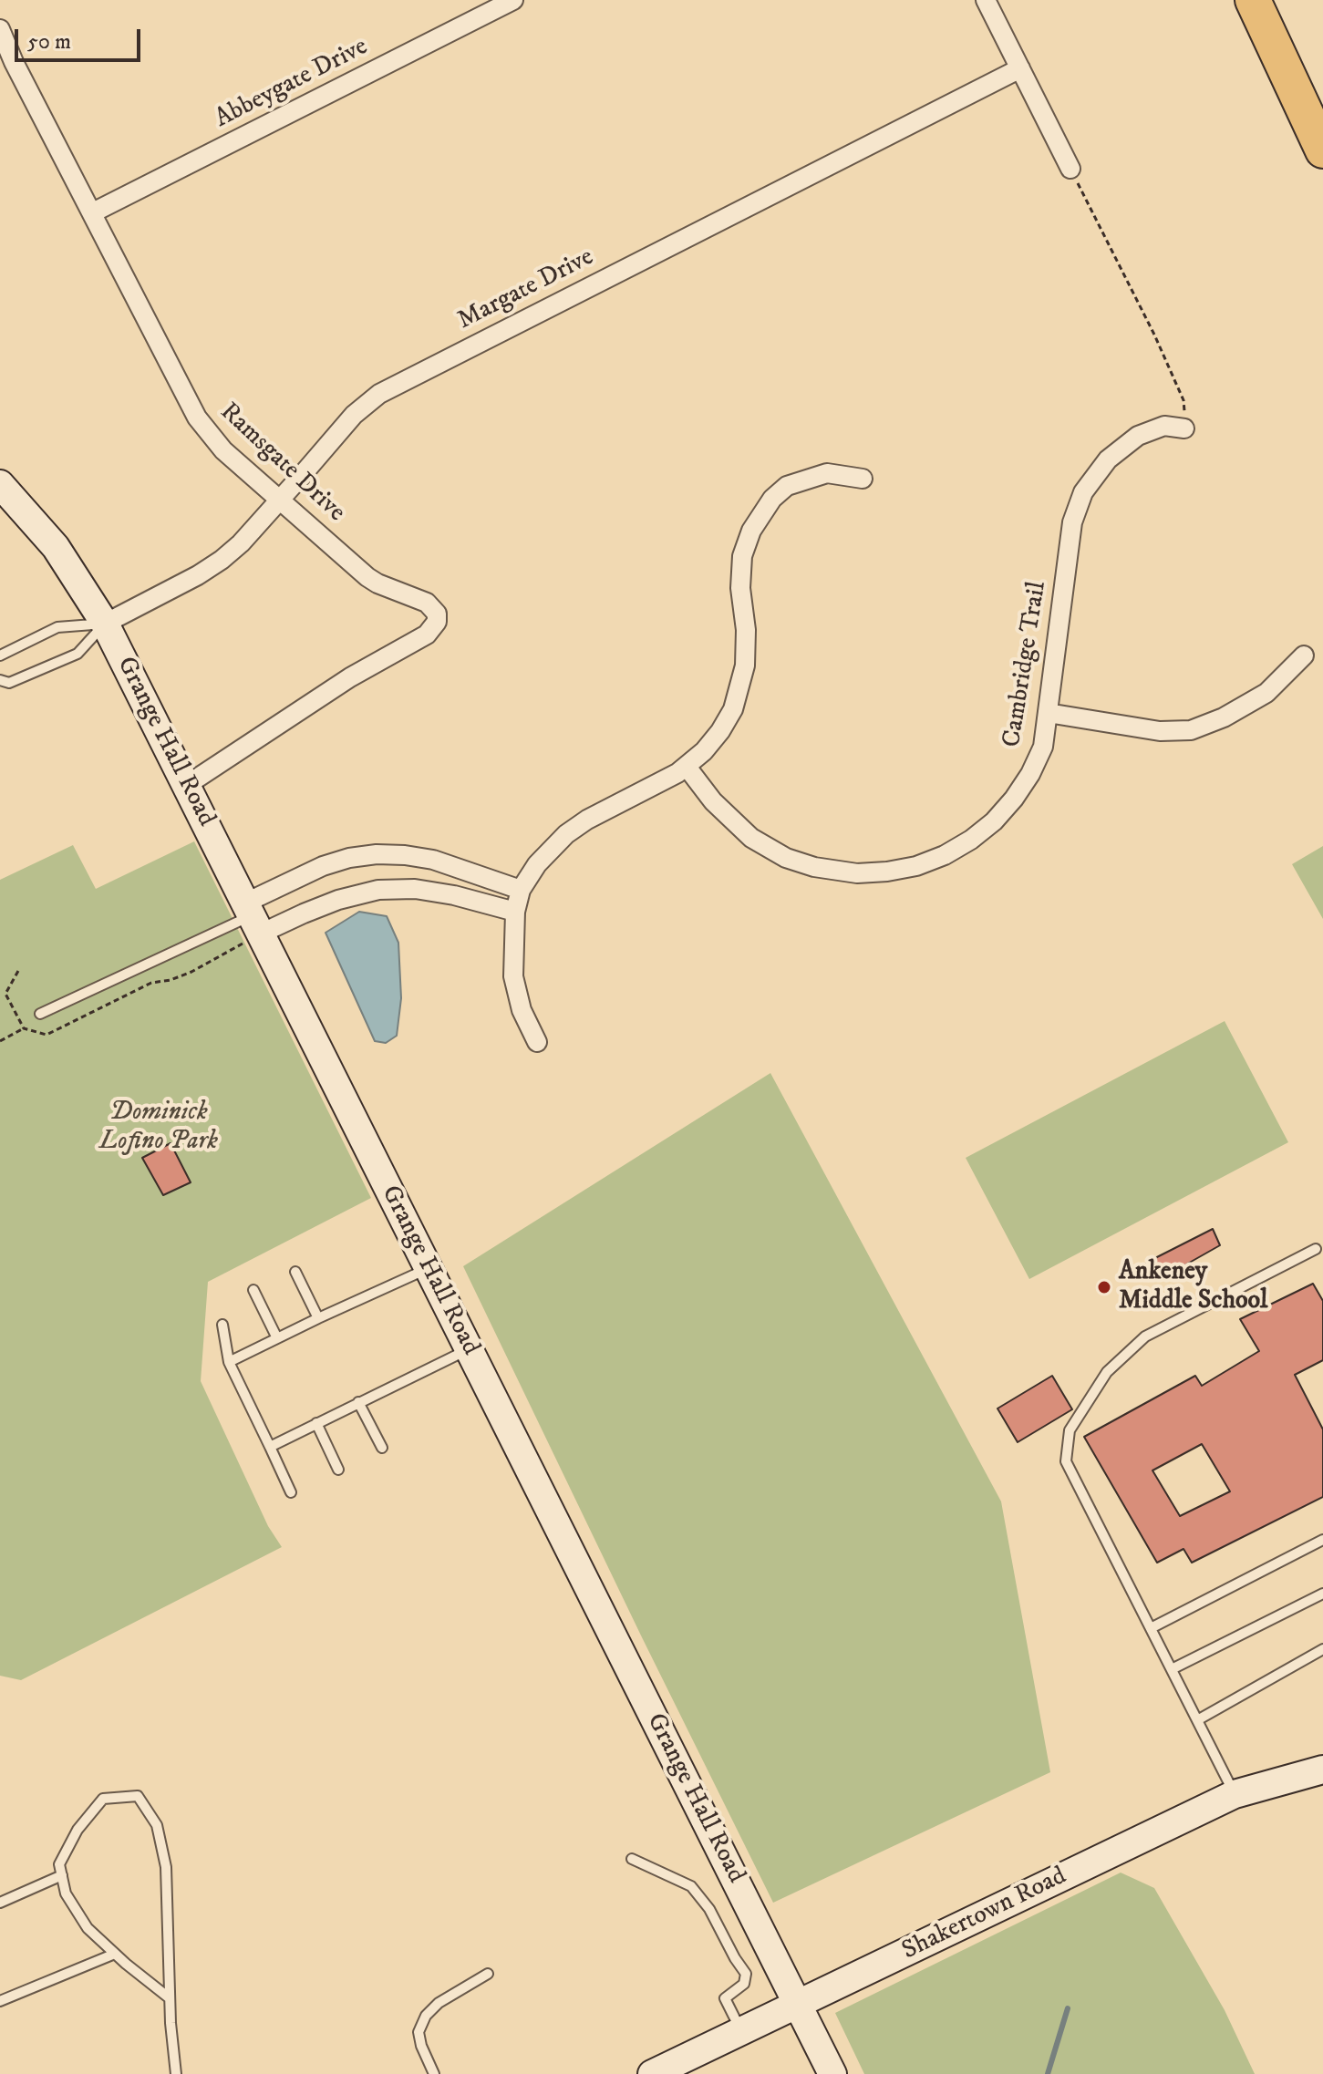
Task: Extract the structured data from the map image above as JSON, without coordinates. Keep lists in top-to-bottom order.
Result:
{
  "streets": {
    "street": [
      "Abbeygate Drive",
      "Margate Drive",
      "Ramsgate Drive",
      "Cambridge Trail",
      "Grange Hall Road",
      "Shakertown Road"
    ]
  },
  "crossings": [
    ["Abbeygate Drive", "Ramsgate Drive"],
    ["Margate Drive", "Ramsgate Drive"],
    ["Margate Drive", "Grange Hall Road"],
    ["Ramsgate Drive", "Grange Hall Road"],
    ["Grange Hall Road", "Shakertown Road"]
  ],
  "parks": ["Dominick Lofino Park"],
  "places": ["Ankeney Middle School"],
  "scale_bar": "50 m"
}
